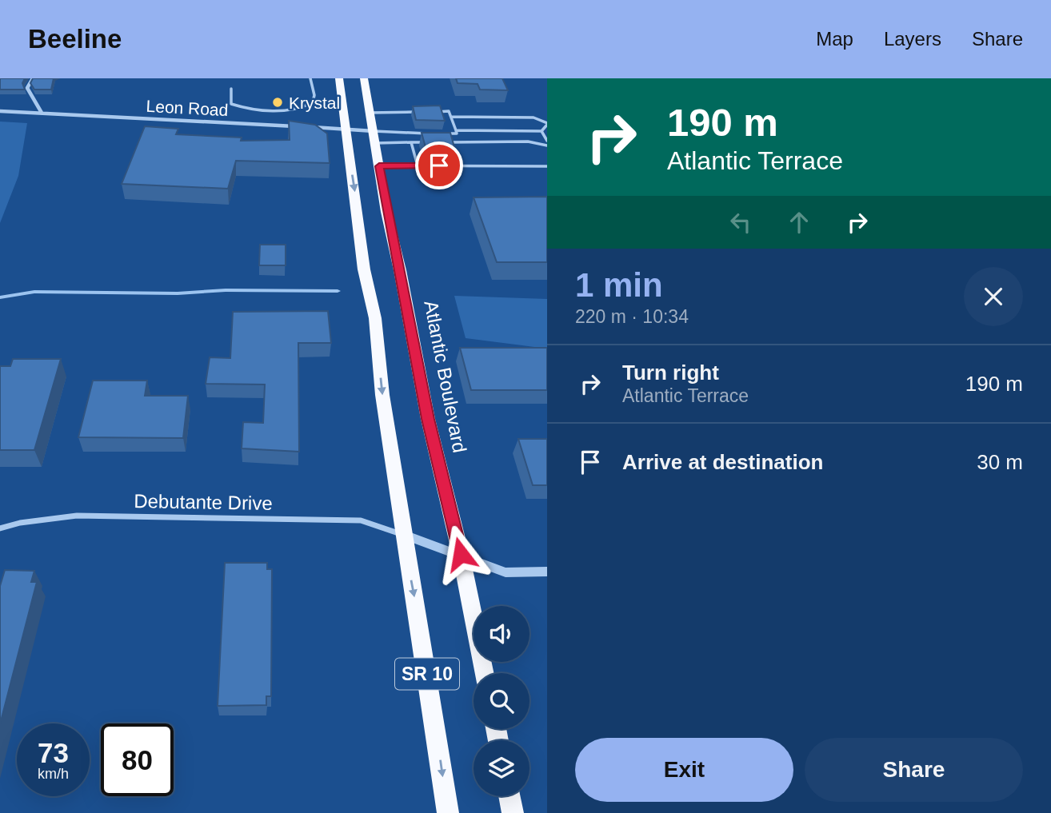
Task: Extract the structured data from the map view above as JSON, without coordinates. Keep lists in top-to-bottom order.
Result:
{
  "streets": {
    "highway": ["Atlantic Boulevard", "SR 10"],
    "street": ["Leon Road", "Debutante Drive"]
  },
  "crossings": [
    ["Debutante Drive", "SR 10"]
  ],
  "places": ["Krystal"],
  "page": {
    "header": "Beeline",
    "nav": ["Map", "Layers", "Share"],
    "turn": ["190 m", "Atlantic Terrace"],
    "heading": ["1 min", "220 m · 10:34"],
    "list": [
      {
        "name": "Turn right",
        "note": "Atlantic Terrace",
        "value": "190 m"
      },
      {
        "name": "Arrive at destination",
        "value": "30 m"
      }
    ],
    "speed": "73 km/h",
    "limit": "80",
    "buttons": ["Exit", "Share"]
  }
}
